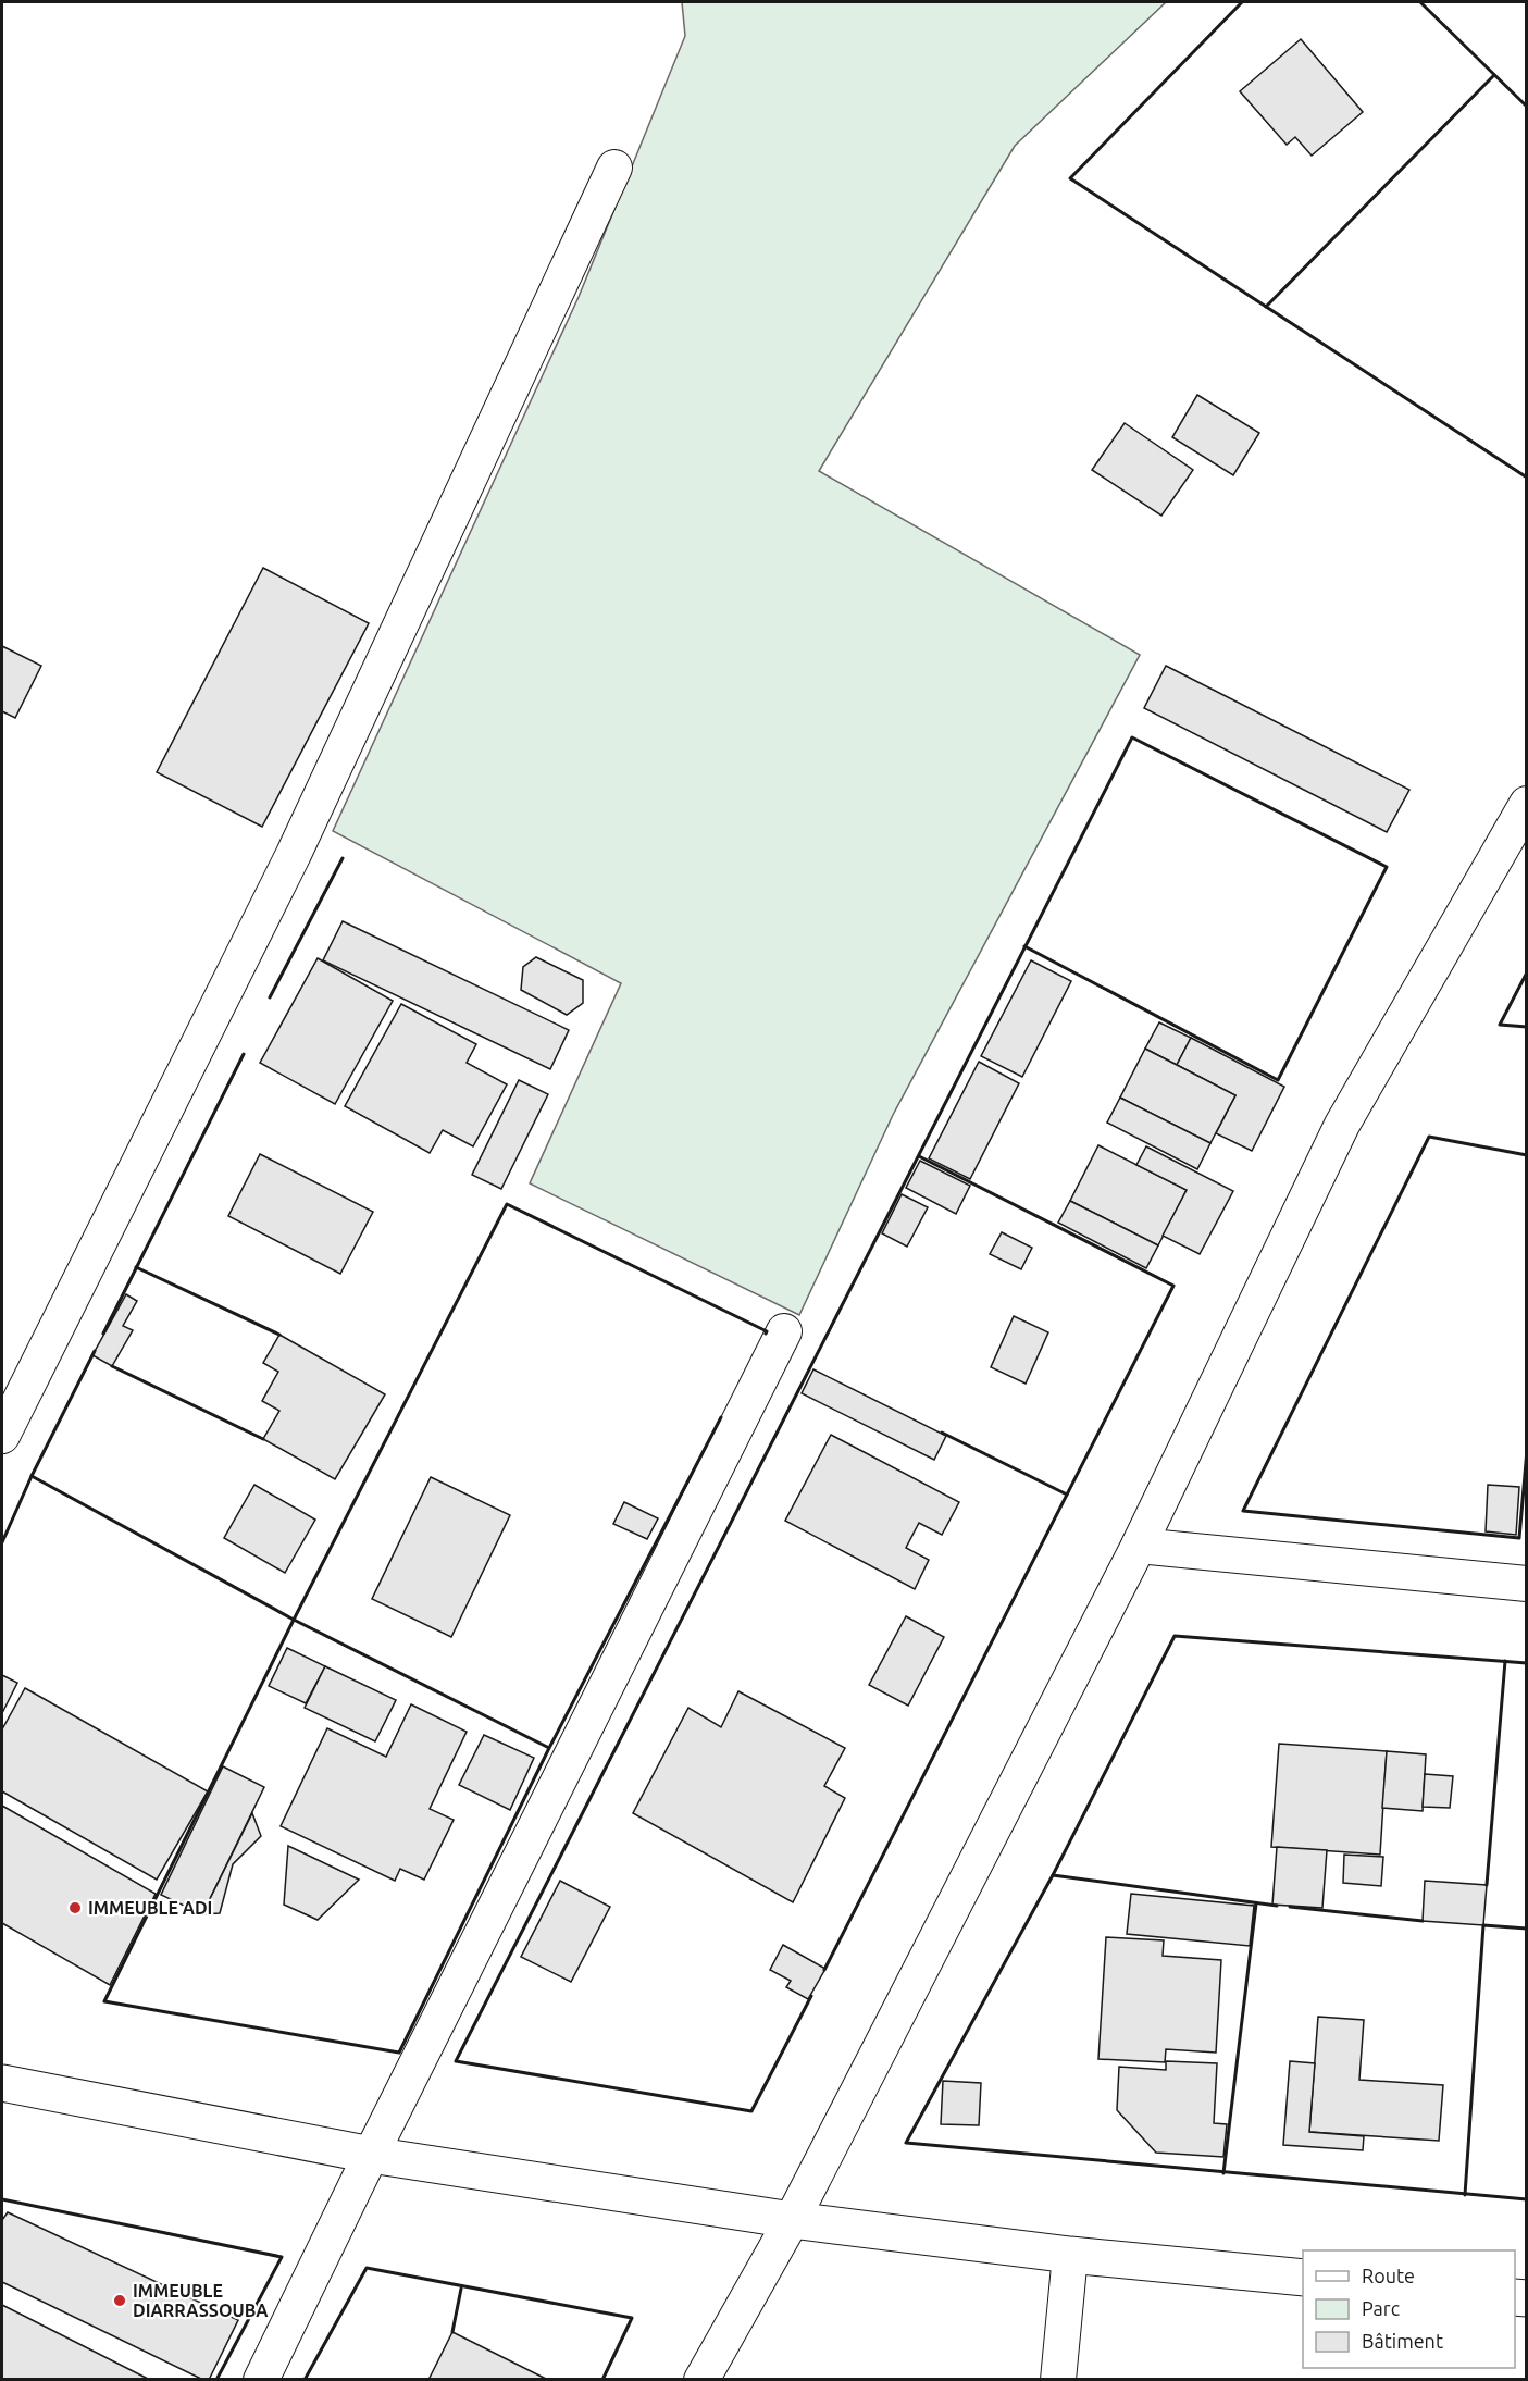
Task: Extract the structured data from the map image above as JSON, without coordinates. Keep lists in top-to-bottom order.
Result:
{
  "places": ["IMMEUBLE ADI", "IMMEUBLE DIARRASSOUBA"],
  "legend": ["Route", "Parc", "Bâtiment"]
}
